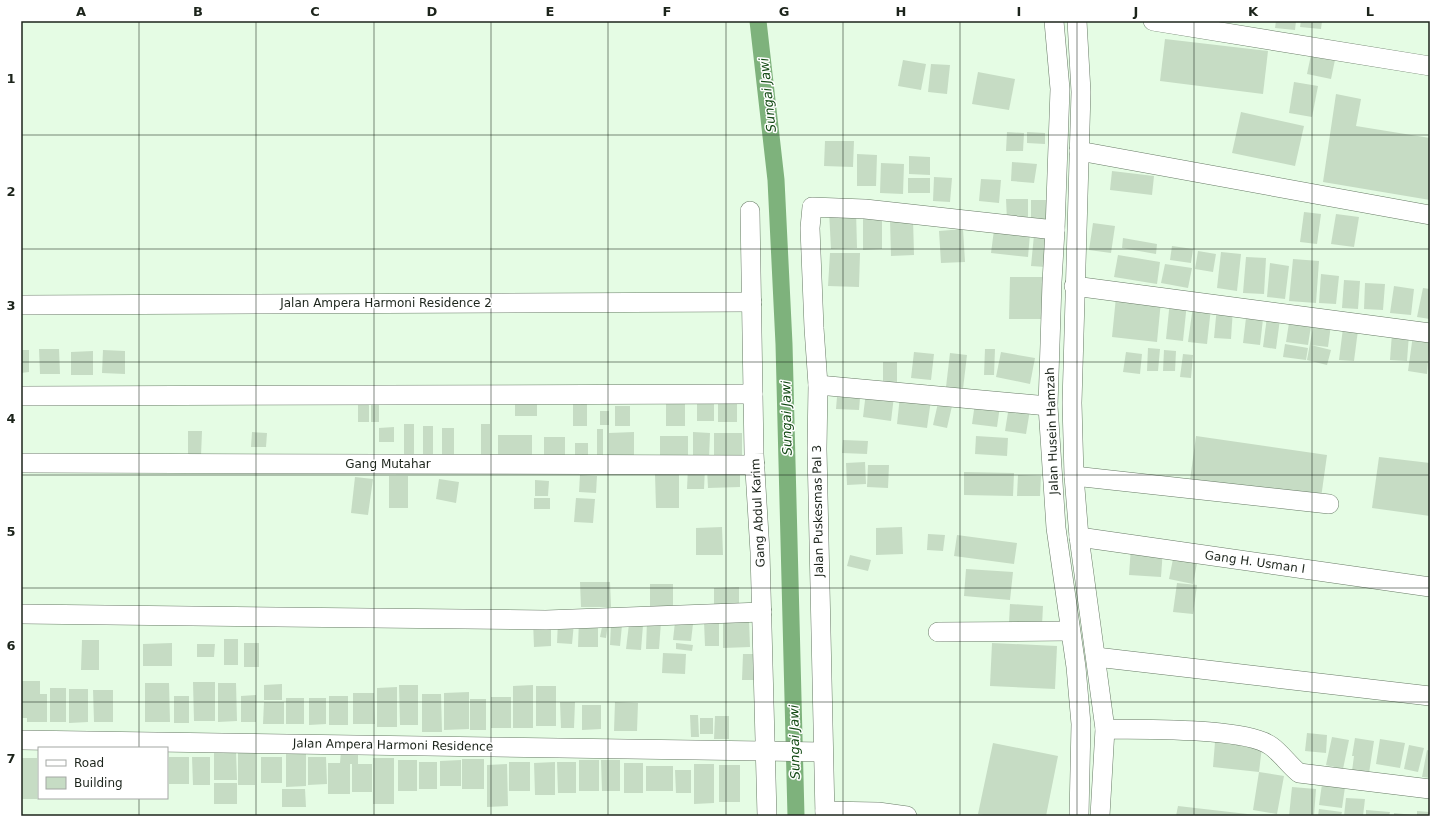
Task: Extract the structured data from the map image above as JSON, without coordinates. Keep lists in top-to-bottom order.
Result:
{
  "streets": {
    "street": [
      "Jalan Ampera Harmoni Residence 2",
      "Jalan Husein Hamzah",
      "Gang Mutahar",
      "Jalan Puskesmas Pal 3",
      "Gang Abdul Karim",
      "Gang H. Usman I",
      "Jalan Ampera Harmoni Residence"
    ]
  },
  "crossings": [
    ["Jalan Ampera Harmoni Residence 2", "Gang Abdul Karim"],
    ["Jalan Husein Hamzah", "Jalan Puskesmas Pal 3"],
    ["Jalan Husein Hamzah", "Gang H. Usman I"],
    ["Gang Mutahar", "Gang Abdul Karim"],
    ["Jalan Puskesmas Pal 3", "Jalan Ampera Harmoni Residence"],
    ["Gang Abdul Karim", "Jalan Ampera Harmoni Residence"]
  ],
  "water": ["Sungai Jawi"],
  "legend": ["Road", "Building"],
  "grid": {
    "columns": [
      "A",
      "B",
      "C",
      "D",
      "E",
      "F",
      "G",
      "H",
      "I",
      "J",
      "K",
      "L"
    ],
    "rows": [
      "1",
      "2",
      "3",
      "4",
      "5",
      "6",
      "7"
    ]
  }
}
